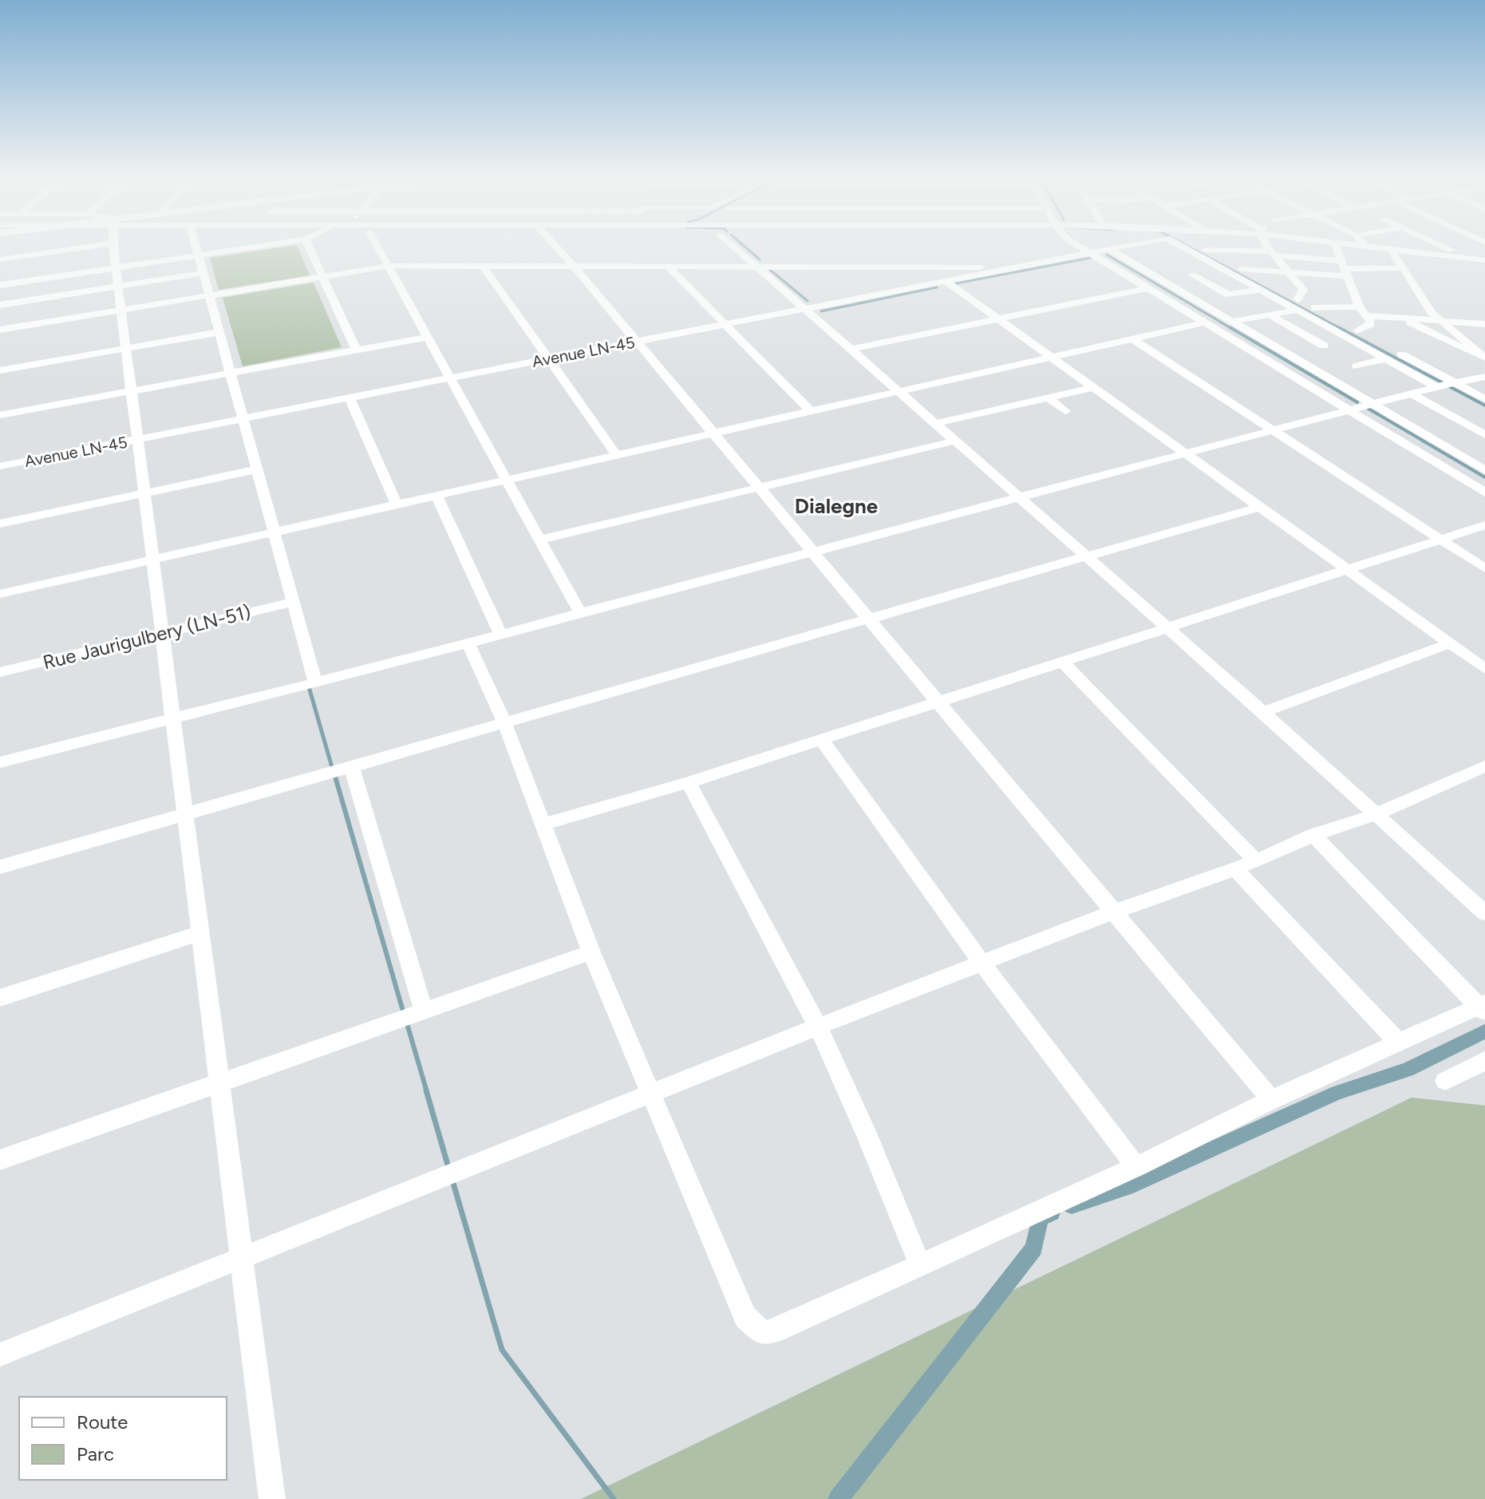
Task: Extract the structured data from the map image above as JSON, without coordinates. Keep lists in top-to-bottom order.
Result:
{
  "streets": {
    "street": ["Avenue LN-45", "Rue Jaurigulbery (LN-51)"]
  },
  "districts": ["Dialegne"],
  "legend": ["Route", "Parc"]
}
